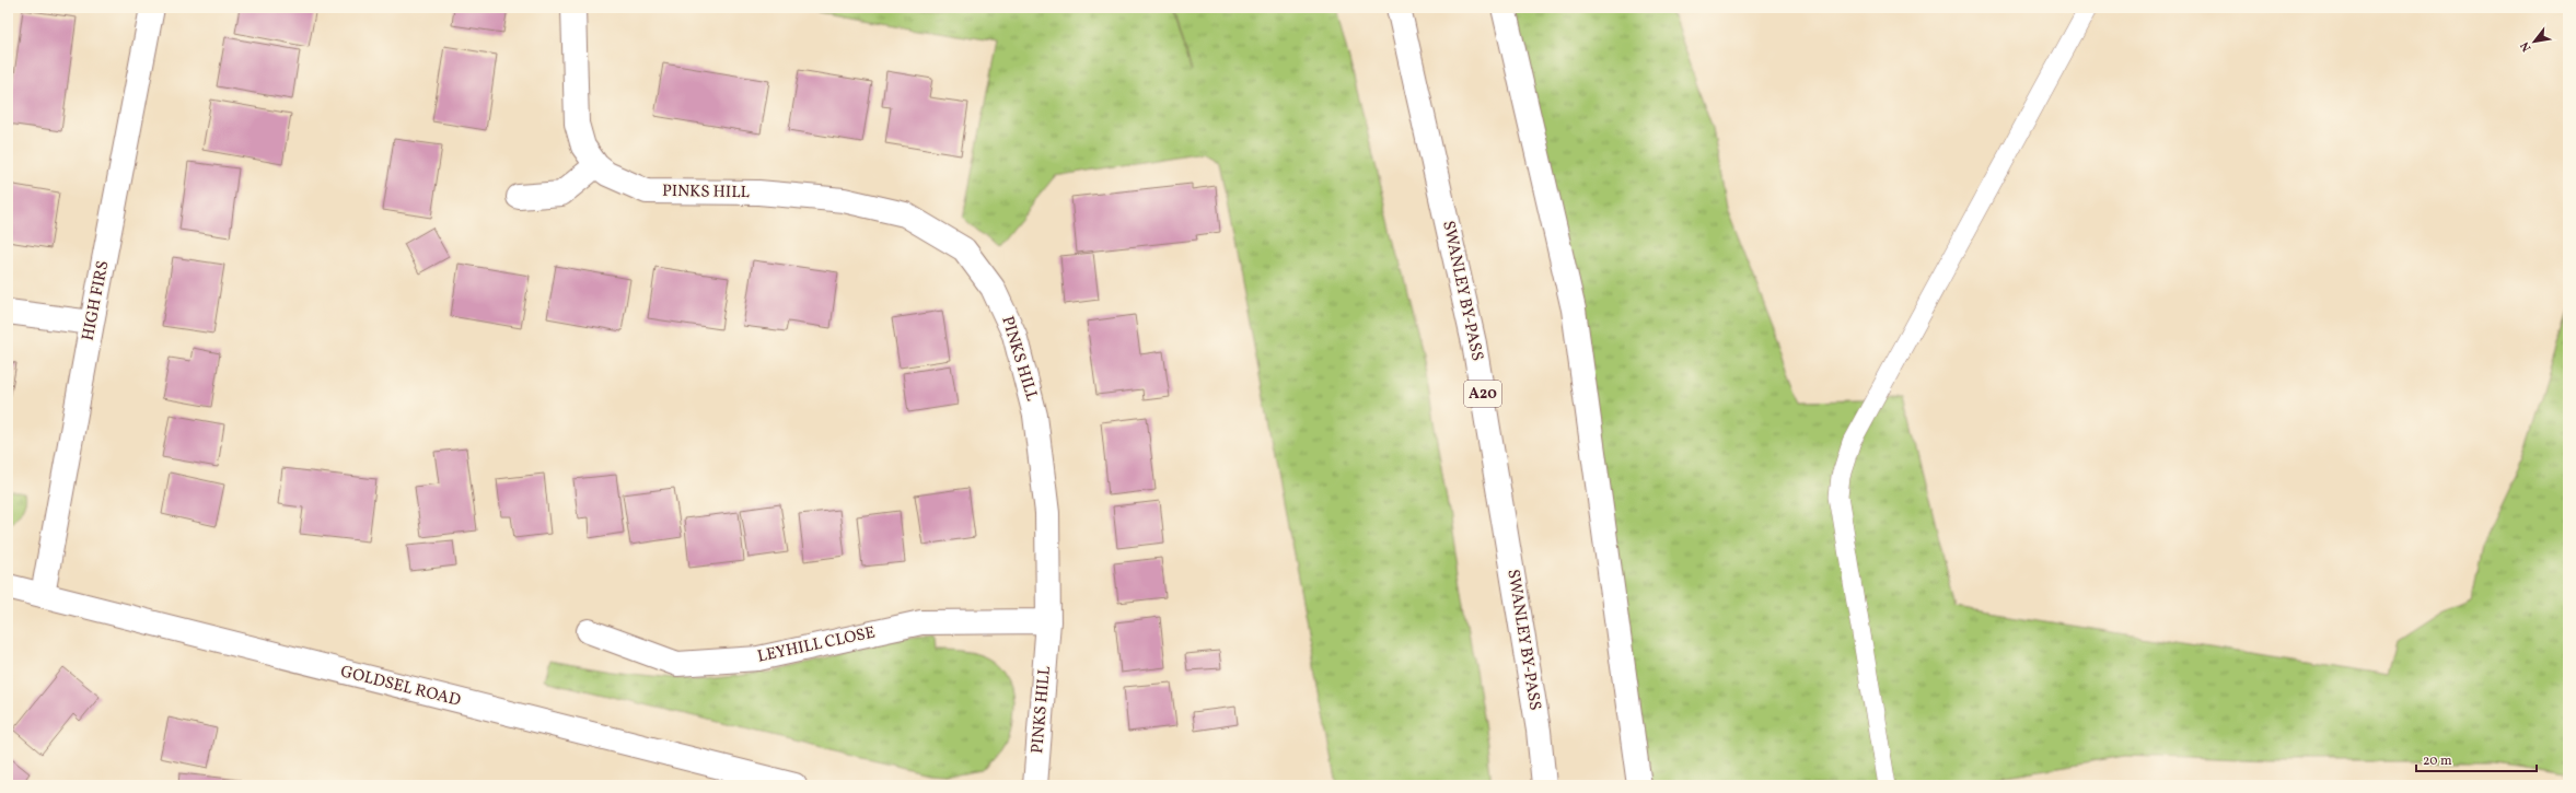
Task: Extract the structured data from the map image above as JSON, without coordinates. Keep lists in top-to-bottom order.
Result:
{
  "streets": {
    "main road": [
      "PINKS HILL",
      "SWANLEY BY-PASS",
      "HIGH FIRS",
      "A20",
      "LEYHILL CLOSE",
      "GOLDSEL ROAD"
    ]
  },
  "crossings": [
    ["PINKS HILL", "LEYHILL CLOSE"],
    ["HIGH FIRS", "GOLDSEL ROAD"]
  ],
  "scale_bar": "20 m",
  "north": "bottom left"
}
